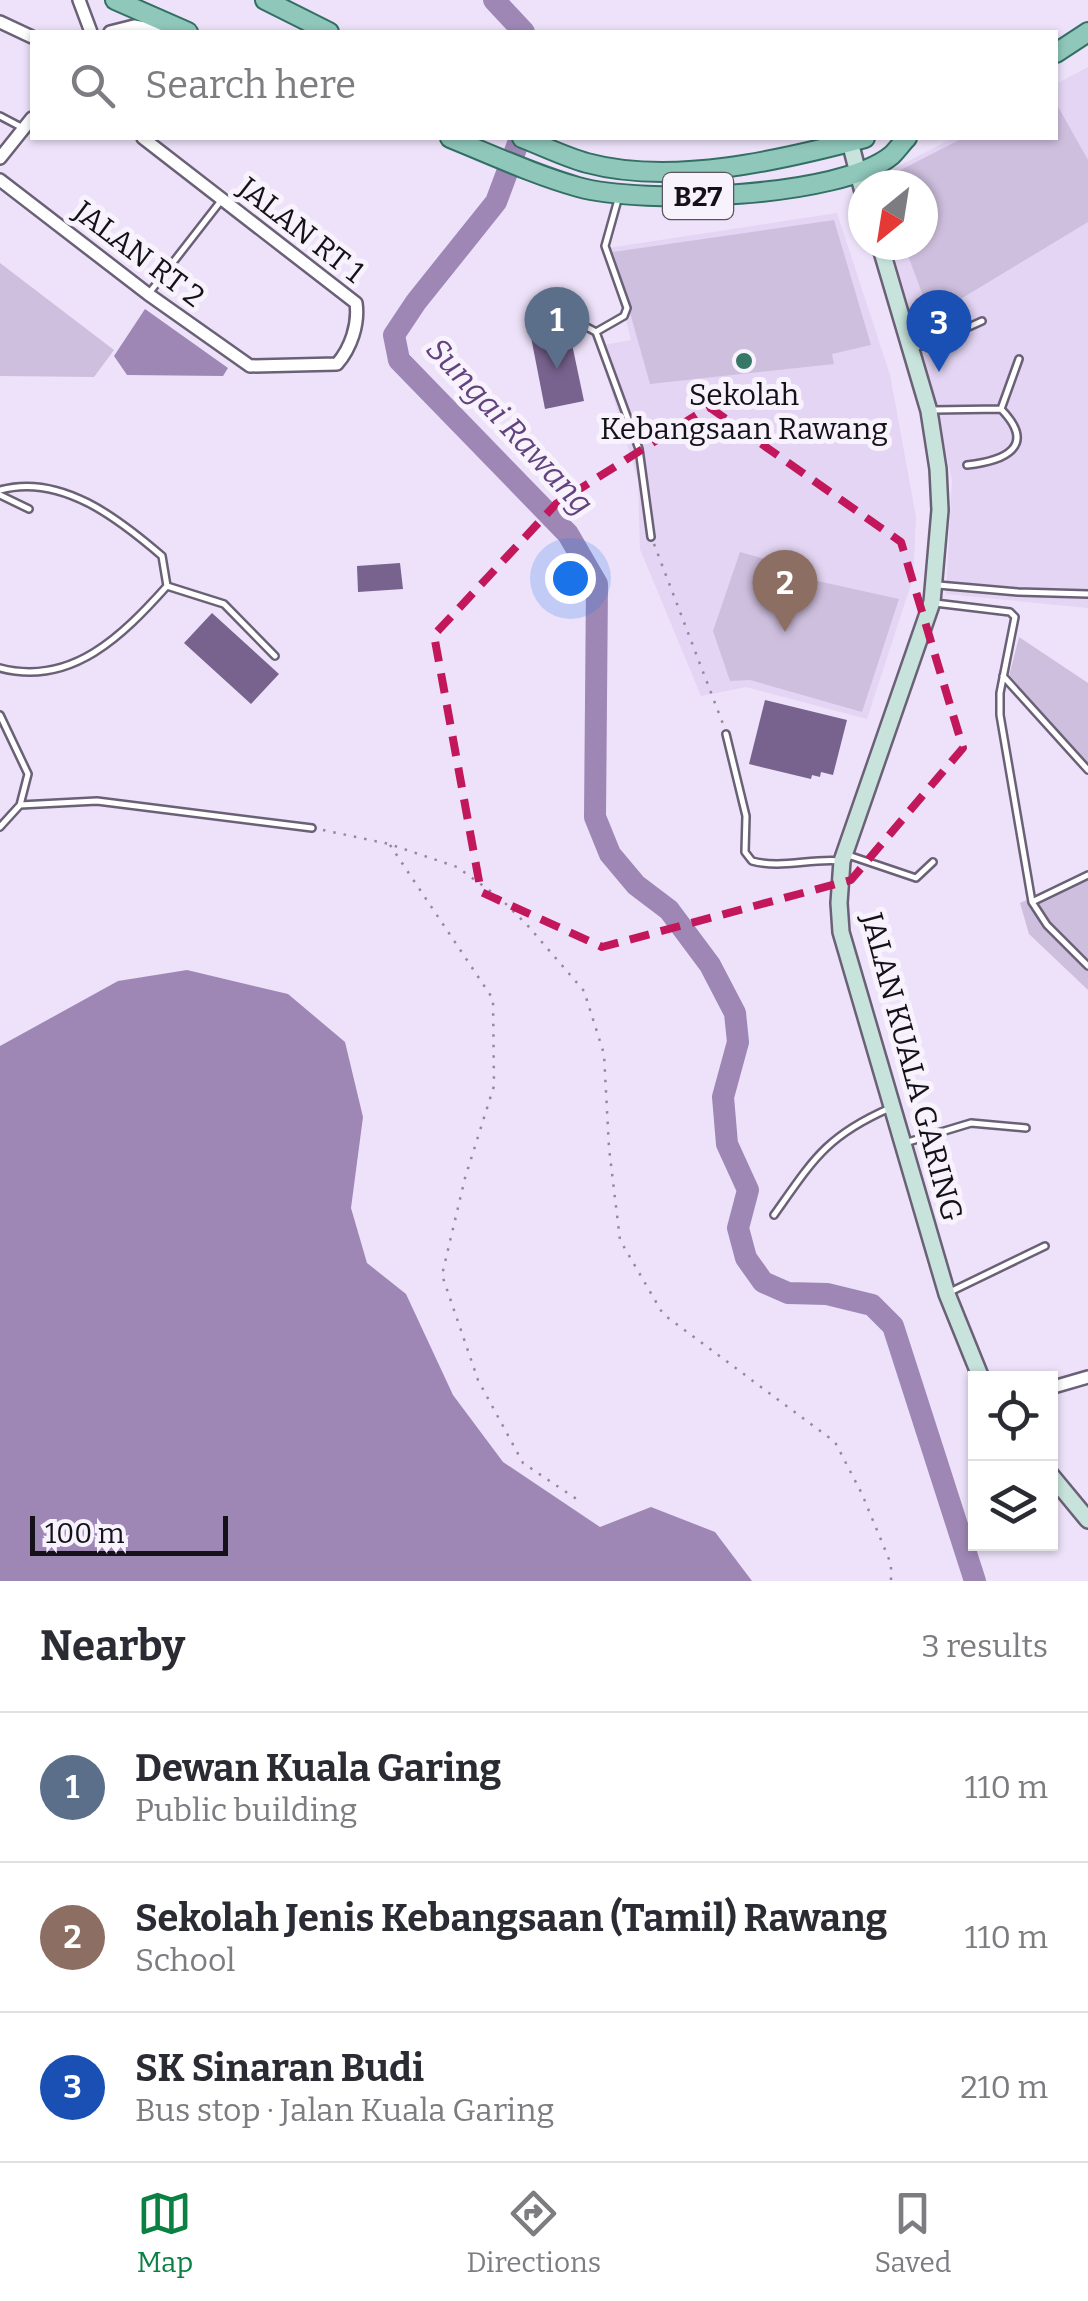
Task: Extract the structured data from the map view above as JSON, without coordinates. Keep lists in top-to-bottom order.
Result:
{
  "streets": {
    "main road": ["B27"],
    "street": ["JALAN RT 1", "JALAN RT 2", "JALAN KUALA GARING"]
  },
  "crossings": [
    ["JALAN RT 1", "JALAN RT 2"]
  ],
  "water": ["Sungai Rawang"],
  "places": ["Sekolah Kebangsaan Rawang"],
  "scale_bar": "100 m",
  "north": "bottom left",
  "page": {
    "search": "Search here",
    "pins": ["1", "3", "2"],
    "scale": "100 m",
    "heading": ["Nearby", "3 results"],
    "list": [
      {
        "mark": "1",
        "name": "Dewan Kuala Garing",
        "note": "Public building",
        "value": "110 m"
      },
      {
        "mark": "2",
        "name": "Sekolah Jenis Kebangsaan (Tamil) Rawang",
        "note": "School",
        "value": "110 m"
      },
      {
        "mark": "3",
        "name": "SK Sinaran Budi",
        "note": "Bus stop · Jalan Kuala Garing",
        "value": "210 m"
      }
    ],
    "nav": ["Map", "Directions", "Saved"]
  }
}
